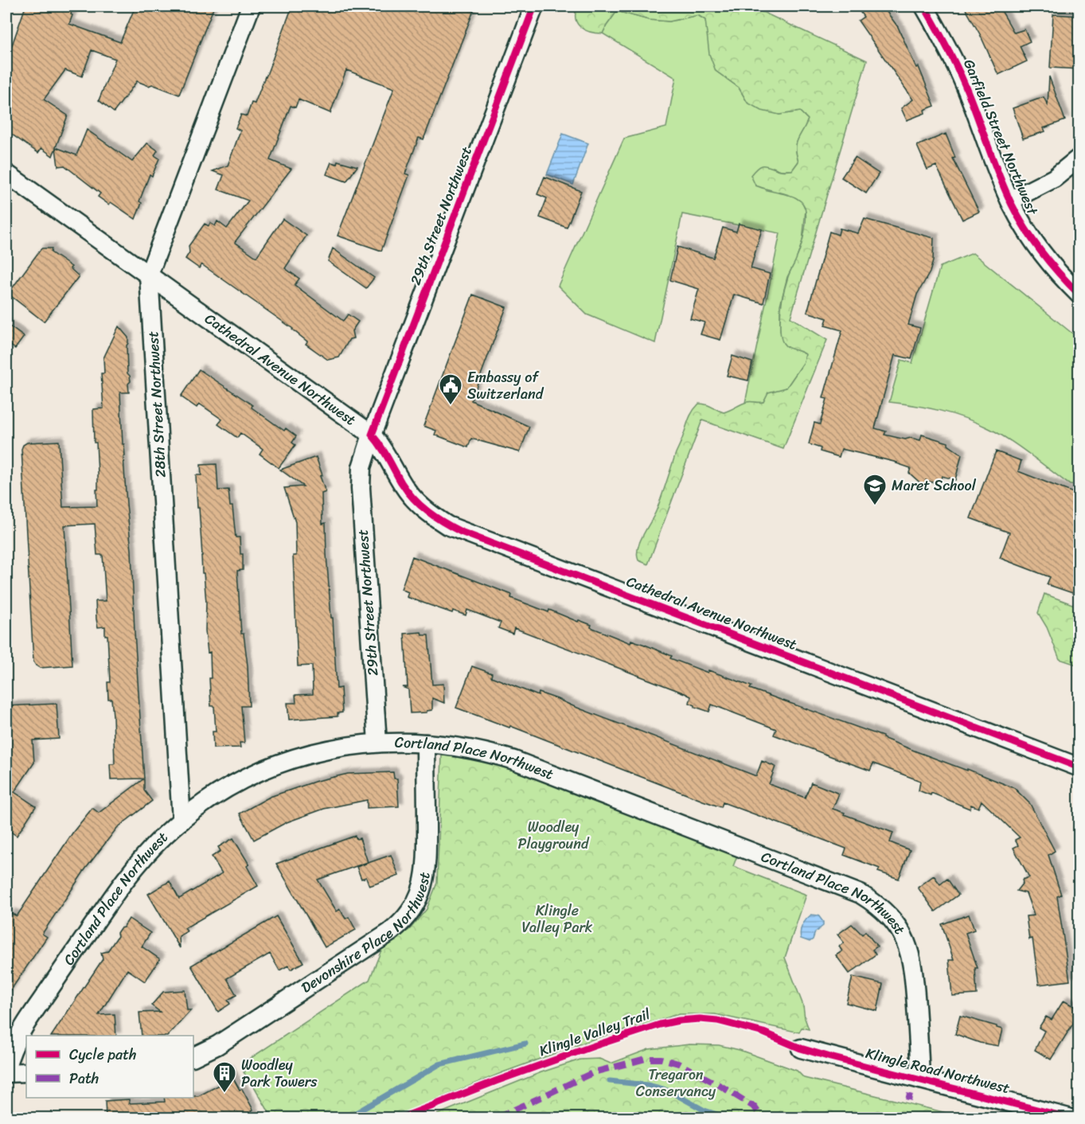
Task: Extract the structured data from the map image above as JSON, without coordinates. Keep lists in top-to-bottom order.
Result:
{
  "streets": {
    "street": [
      "Garfield Street Northwest",
      "29th Street Northwest",
      "Cathedral Avenue Northwest",
      "28th Street Northwest",
      "Cortland Place Northwest",
      "Devonshire Place Northwest",
      "Klingle Road Northwest"
    ],
    "cycle path": ["Klingle Valley Trail"]
  },
  "crossings": [
    ["29th Street Northwest", "Cathedral Avenue Northwest"],
    ["29th Street Northwest", "Cortland Place Northwest"],
    ["Cathedral Avenue Northwest", "28th Street Northwest"],
    ["28th Street Northwest", "Cortland Place Northwest"],
    ["Cortland Place Northwest", "Devonshire Place Northwest"],
    ["Cortland Place Northwest", "Klingle Road Northwest"]
  ],
  "parks": ["Woodley Playground", "Klingle Valley Park", "Tregaron Conservancy"],
  "places": {
    "public building": ["Embassy of Switzerland"],
    "school or university": ["Maret School"],
    "building": ["Woodley Park Towers"]
  },
  "legend": ["Cycle path", "Path"]
}
